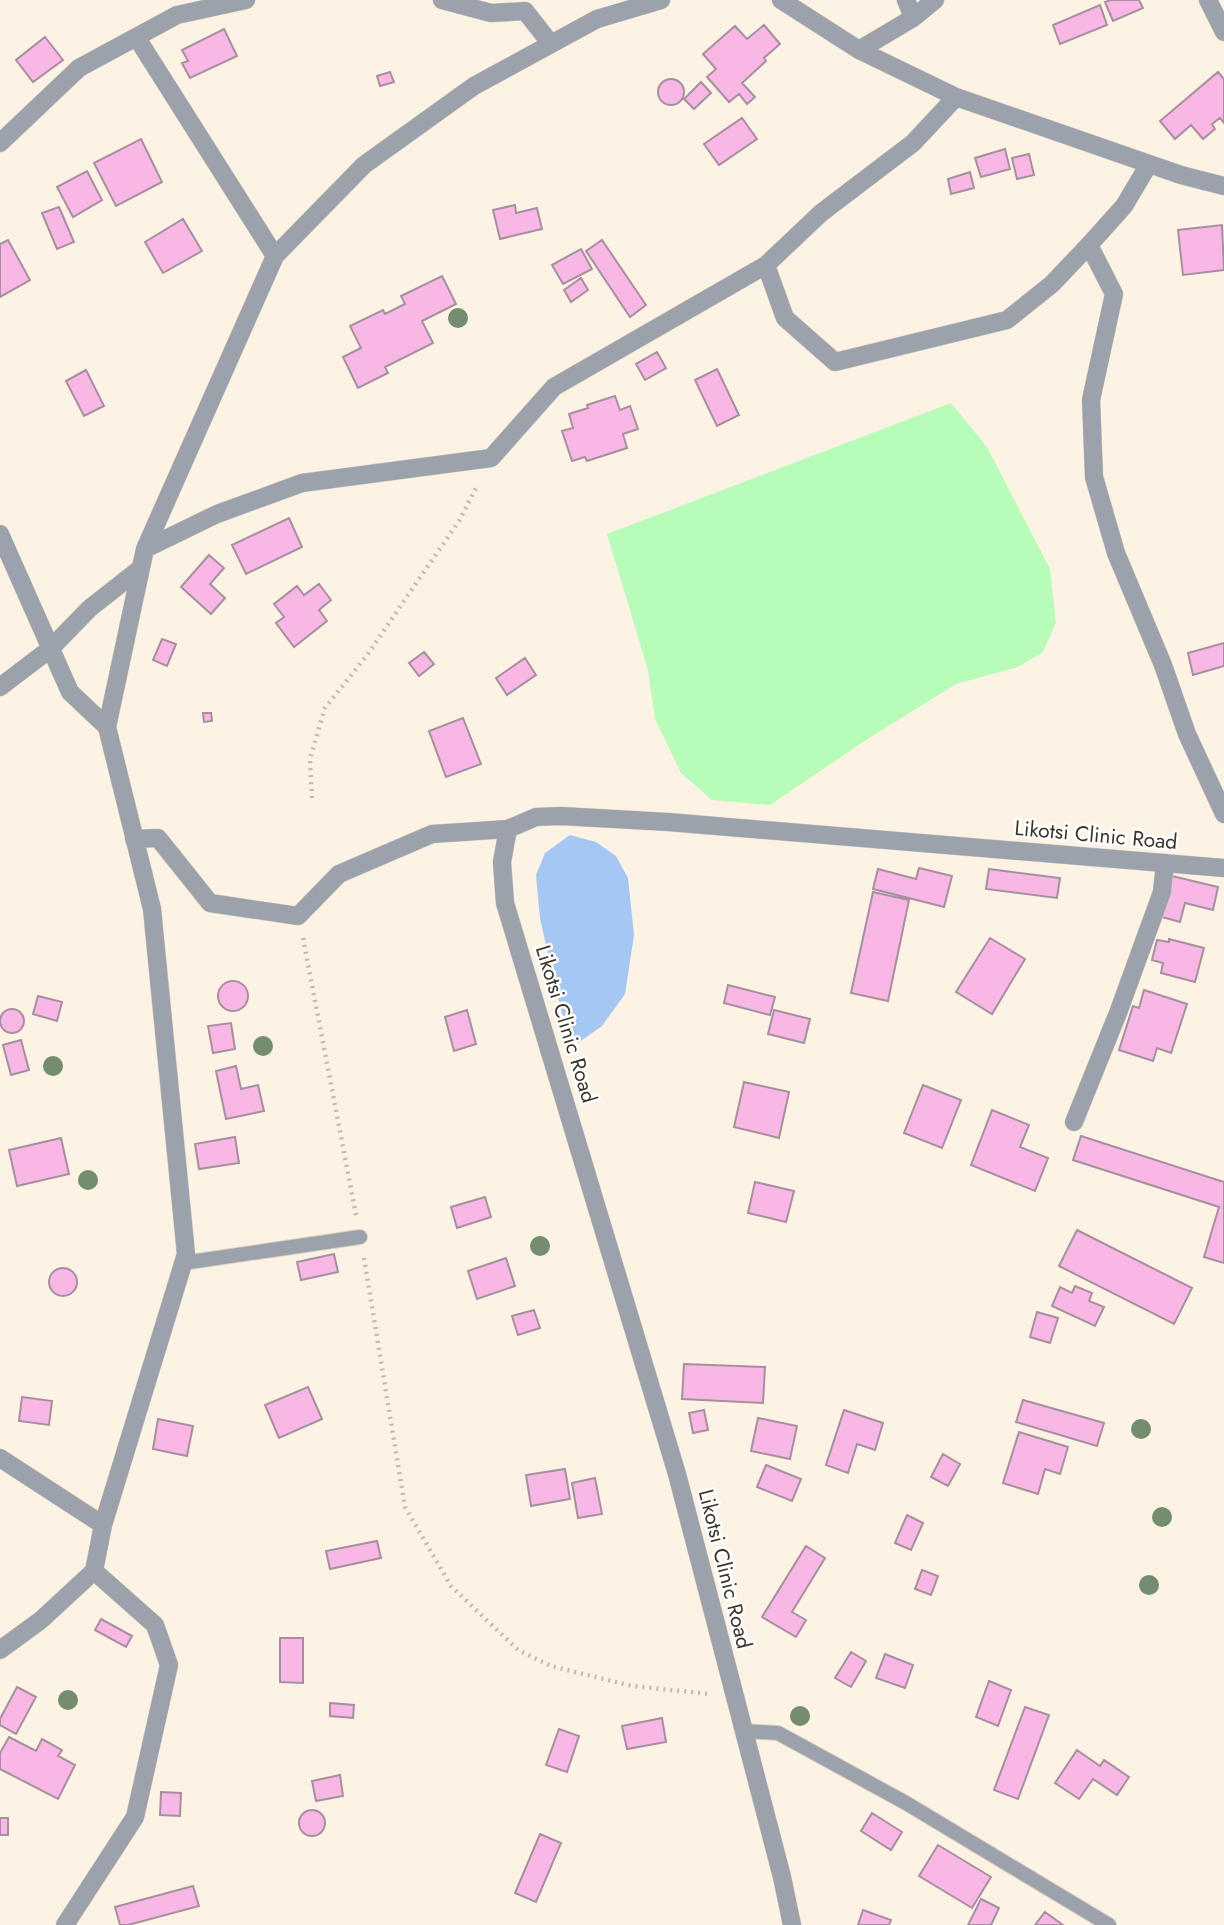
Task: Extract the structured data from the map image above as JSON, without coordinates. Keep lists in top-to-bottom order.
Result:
{
  "streets": {
    "street": ["Likotsi Clinic Road"]
  }
}
